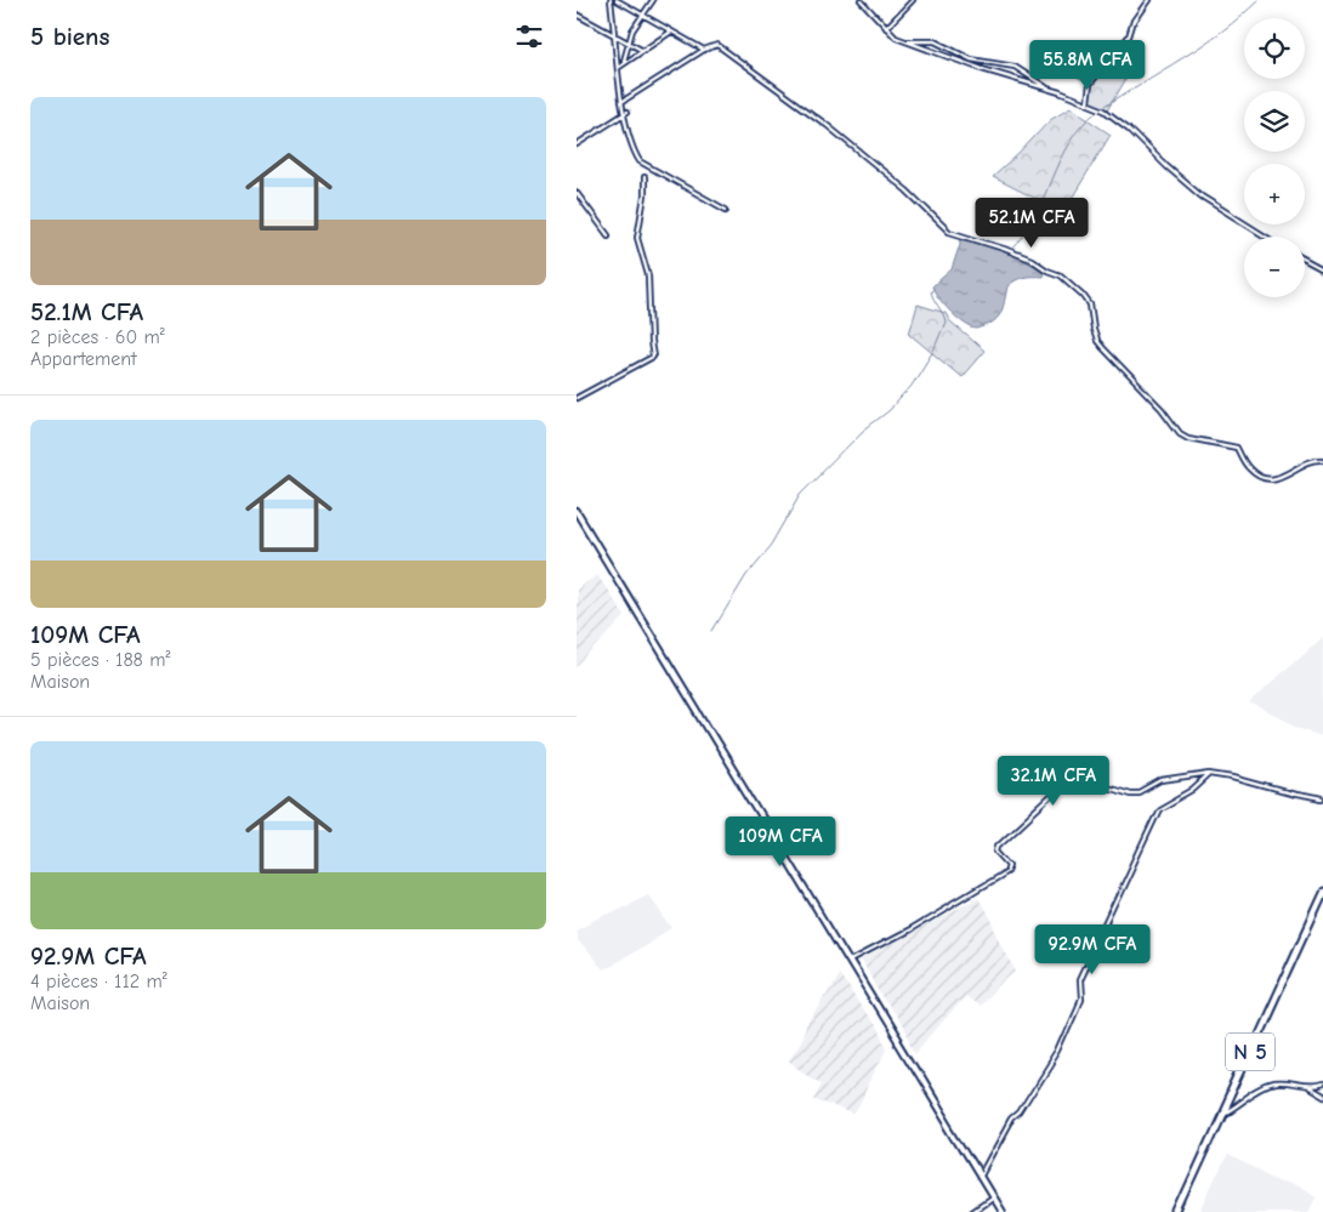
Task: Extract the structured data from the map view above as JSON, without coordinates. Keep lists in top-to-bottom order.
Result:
{
  "streets": {
    "highway": ["N 5"]
  },
  "page": {
    "heading": "5 biens",
    "map_buttons": ["+", "−"],
    "price": [
      "55.8M CFA",
      "52.1M CFA",
      "32.1M CFA",
      "109M CFA",
      "92.9M CFA"
    ],
    "list": [
      {
        "name": "52.1M CFA",
        "note": "2 pièces · 60 m² · Appartement"
      },
      {
        "name": "109M CFA",
        "note": "5 pièces · 188 m² · Maison"
      },
      {
        "name": "92.9M CFA",
        "note": "4 pièces · 112 m² · Maison"
      }
    ]
  }
}
